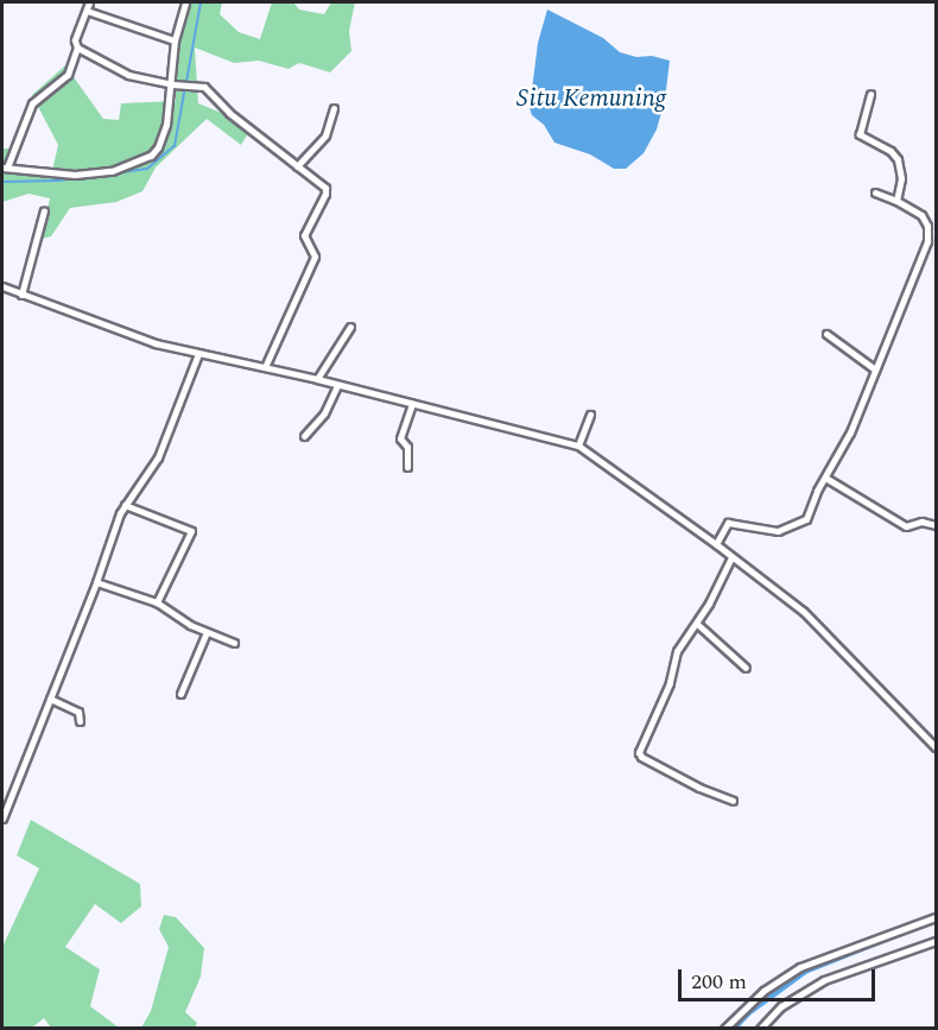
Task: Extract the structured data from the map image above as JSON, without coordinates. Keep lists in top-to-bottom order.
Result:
{
  "water": ["Situ Kemuning"],
  "scale_bar": "200 m"
}
